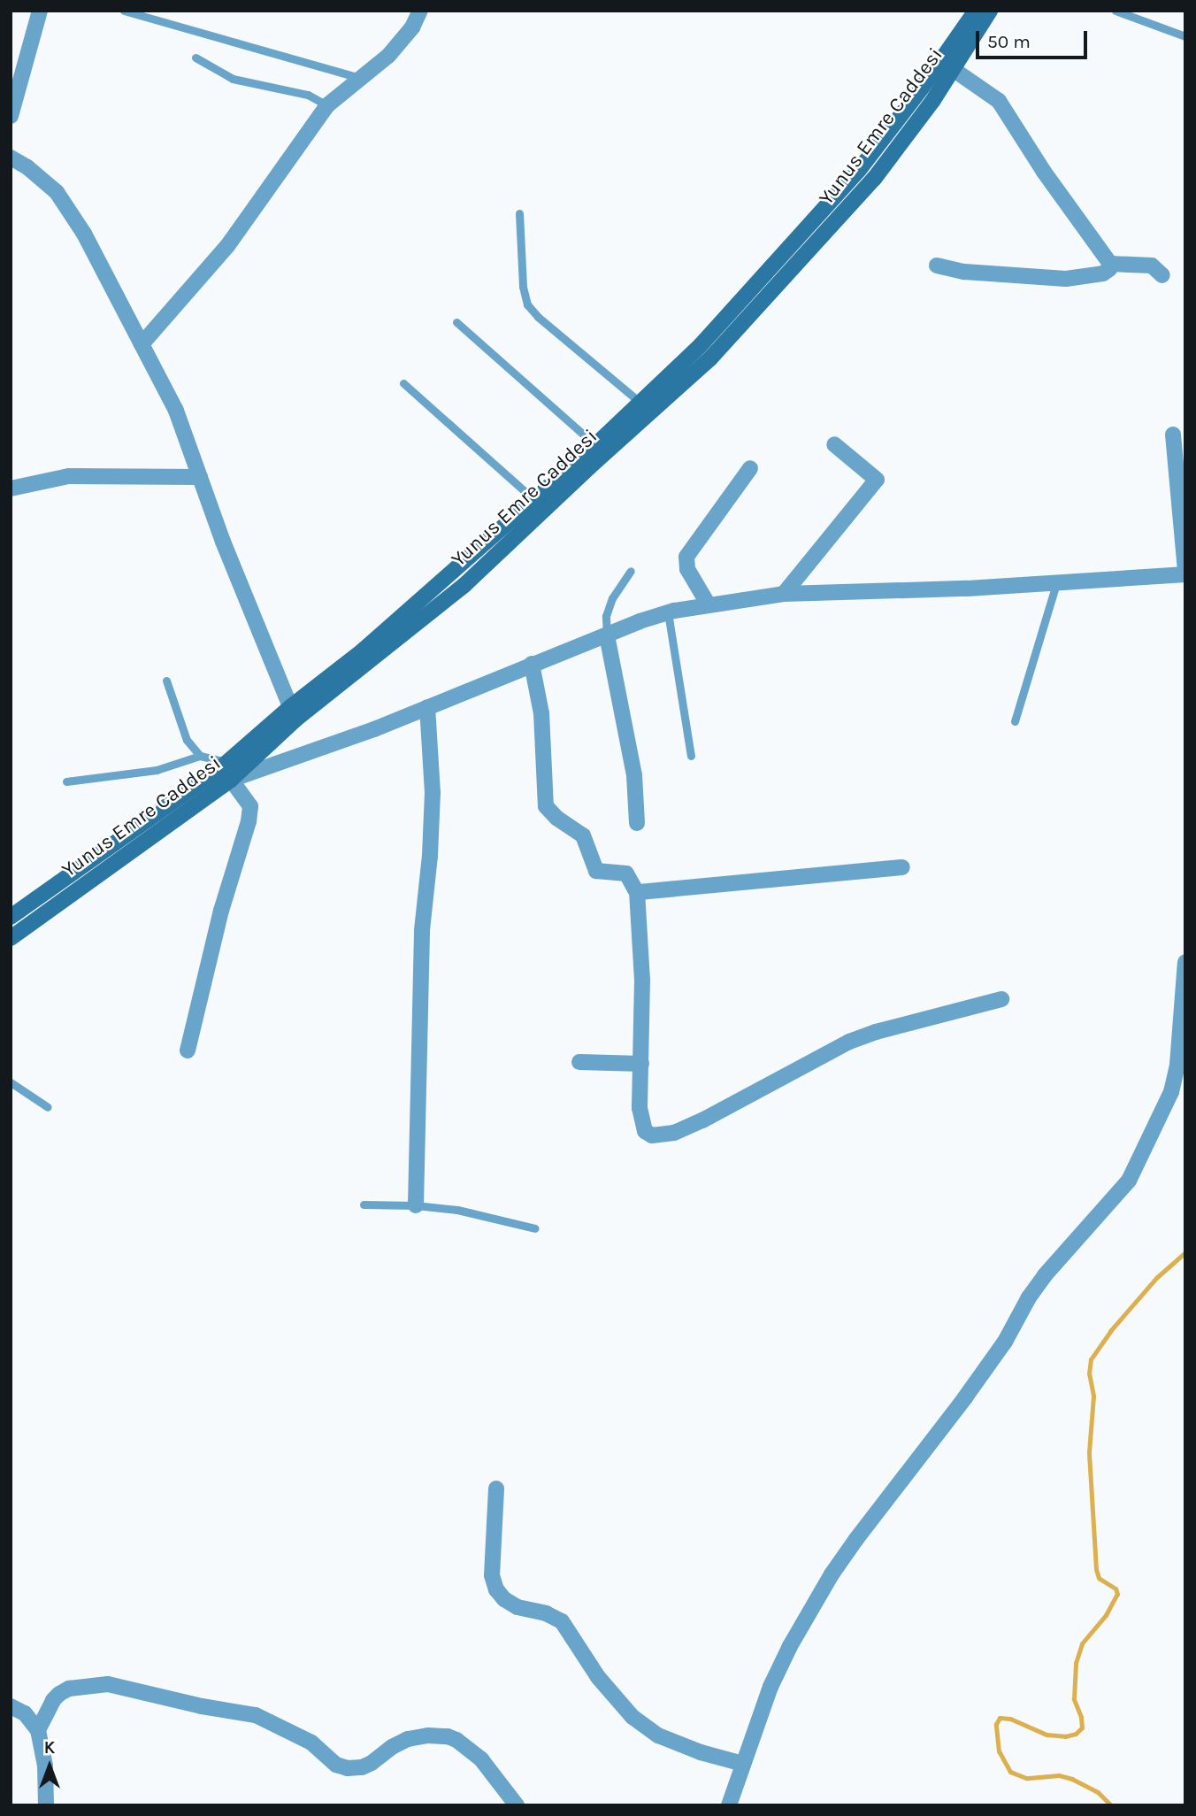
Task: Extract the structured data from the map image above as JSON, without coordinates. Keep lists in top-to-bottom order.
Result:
{
  "streets": {
    "street": ["Yunus Emre Caddesi"]
  },
  "scale_bar": "50 m",
  "north": "top"
}
